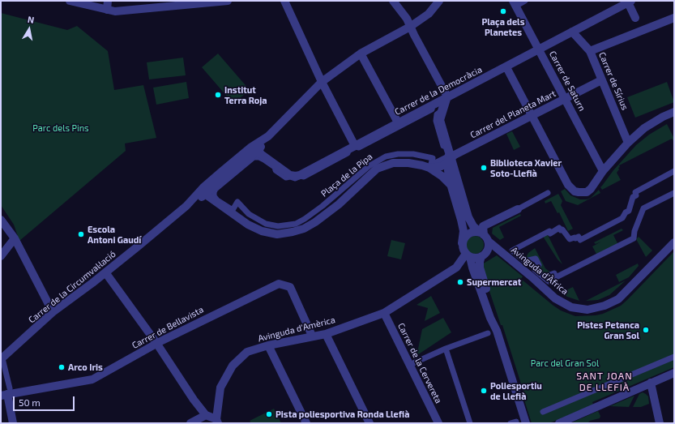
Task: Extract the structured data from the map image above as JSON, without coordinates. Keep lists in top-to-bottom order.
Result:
{
  "streets": {
    "street": [
      "Carrer de Saturn",
      "Carrer de Sírius",
      "Carrer de la Democràcia",
      "Carrer del Planeta Mart",
      "Plaça de la Pipa",
      "Avinguda d'Àfrica",
      "Carrer de la Circumval·lació",
      "Carrer de Bellavista",
      "Avinguda d'Amèrica",
      "Carrer de la Cervereta"
    ]
  },
  "crossings": [
    ["Carrer de Saturn", "Carrer de la Democràcia"],
    ["Carrer de Saturn", "Carrer del Planeta Mart"],
    ["Carrer de Sírius", "Carrer de la Democràcia"],
    ["Carrer de Sírius", "Carrer del Planeta Mart"],
    ["Carrer de la Democràcia", "Avinguda d'Àfrica"],
    ["Carrer de la Democràcia", "Carrer de la Circumval·lació"],
    ["Carrer del Planeta Mart", "Avinguda d'Àfrica"],
    ["Avinguda d'Àfrica", "Avinguda d'Amèrica"],
    ["Carrer de Bellavista", "Avinguda d'Amèrica"],
    ["Avinguda d'Amèrica", "Carrer de la Cervereta"]
  ],
  "districts": ["SANT JOAN DE LLEFIÀ"],
  "parks": ["Parc dels Pins", "Parc del Gran Sol"],
  "places": [
    "Plaça dels Planetes",
    "Institut Terra Roja",
    "Biblioteca Xavier Soto-Llefià",
    "Escola Antoni Gaudí",
    "Supermercat",
    "Pistes Petanca Gran Sol",
    "Arco Iris",
    "Poliesportiu de Llefià",
    "Pista poliesportiva Ronda Llefià"
  ],
  "scale_bar": "50 m",
  "north": "top"
}
